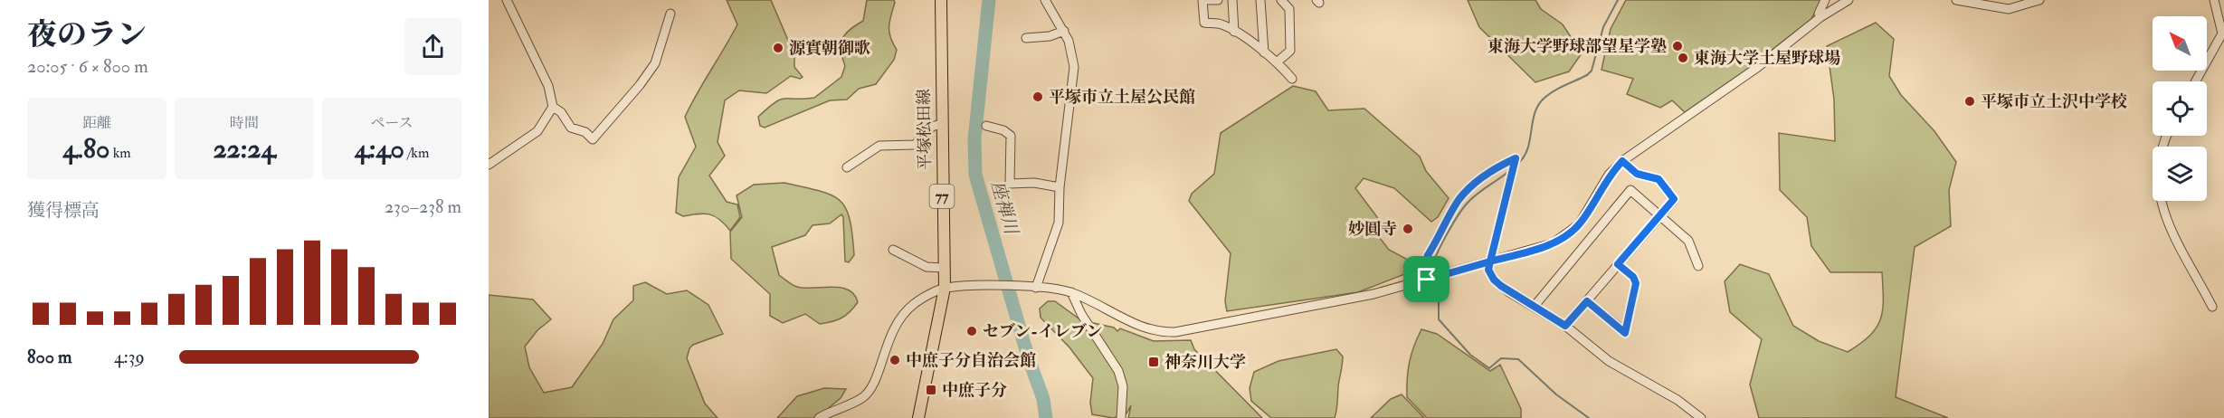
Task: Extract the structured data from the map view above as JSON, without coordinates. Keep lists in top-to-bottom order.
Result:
{
  "streets": {
    "main road": ["平塚松田線", "77"]
  },
  "water": ["座禅川"],
  "places": {
    "other": [
      "東海大学野球部望星学塾",
      "源實朝御歌",
      "東海大学土屋野球場",
      "平塚市立土屋公民館",
      "平塚市立土沢中学校",
      "妙圓寺",
      "セブン-イレブン",
      "中庶子分自治会館"
    ],
    "transit": ["神奈川大学", "中庶子分"]
  },
  "north": "top left",
  "page": {
    "heading": ["夜のラン", "20:05 · 6 × 800 m"],
    "stats": [
      ["距離", "4.80 km"],
      ["時間", "22:24"],
      ["ペース", "4:40 /km"]
    ],
    "chart": ["獲得標高", "230–238 m"],
    "list": [
      {
        "name": "800 m",
        "note": "4:39"
      }
    ]
  }
}
